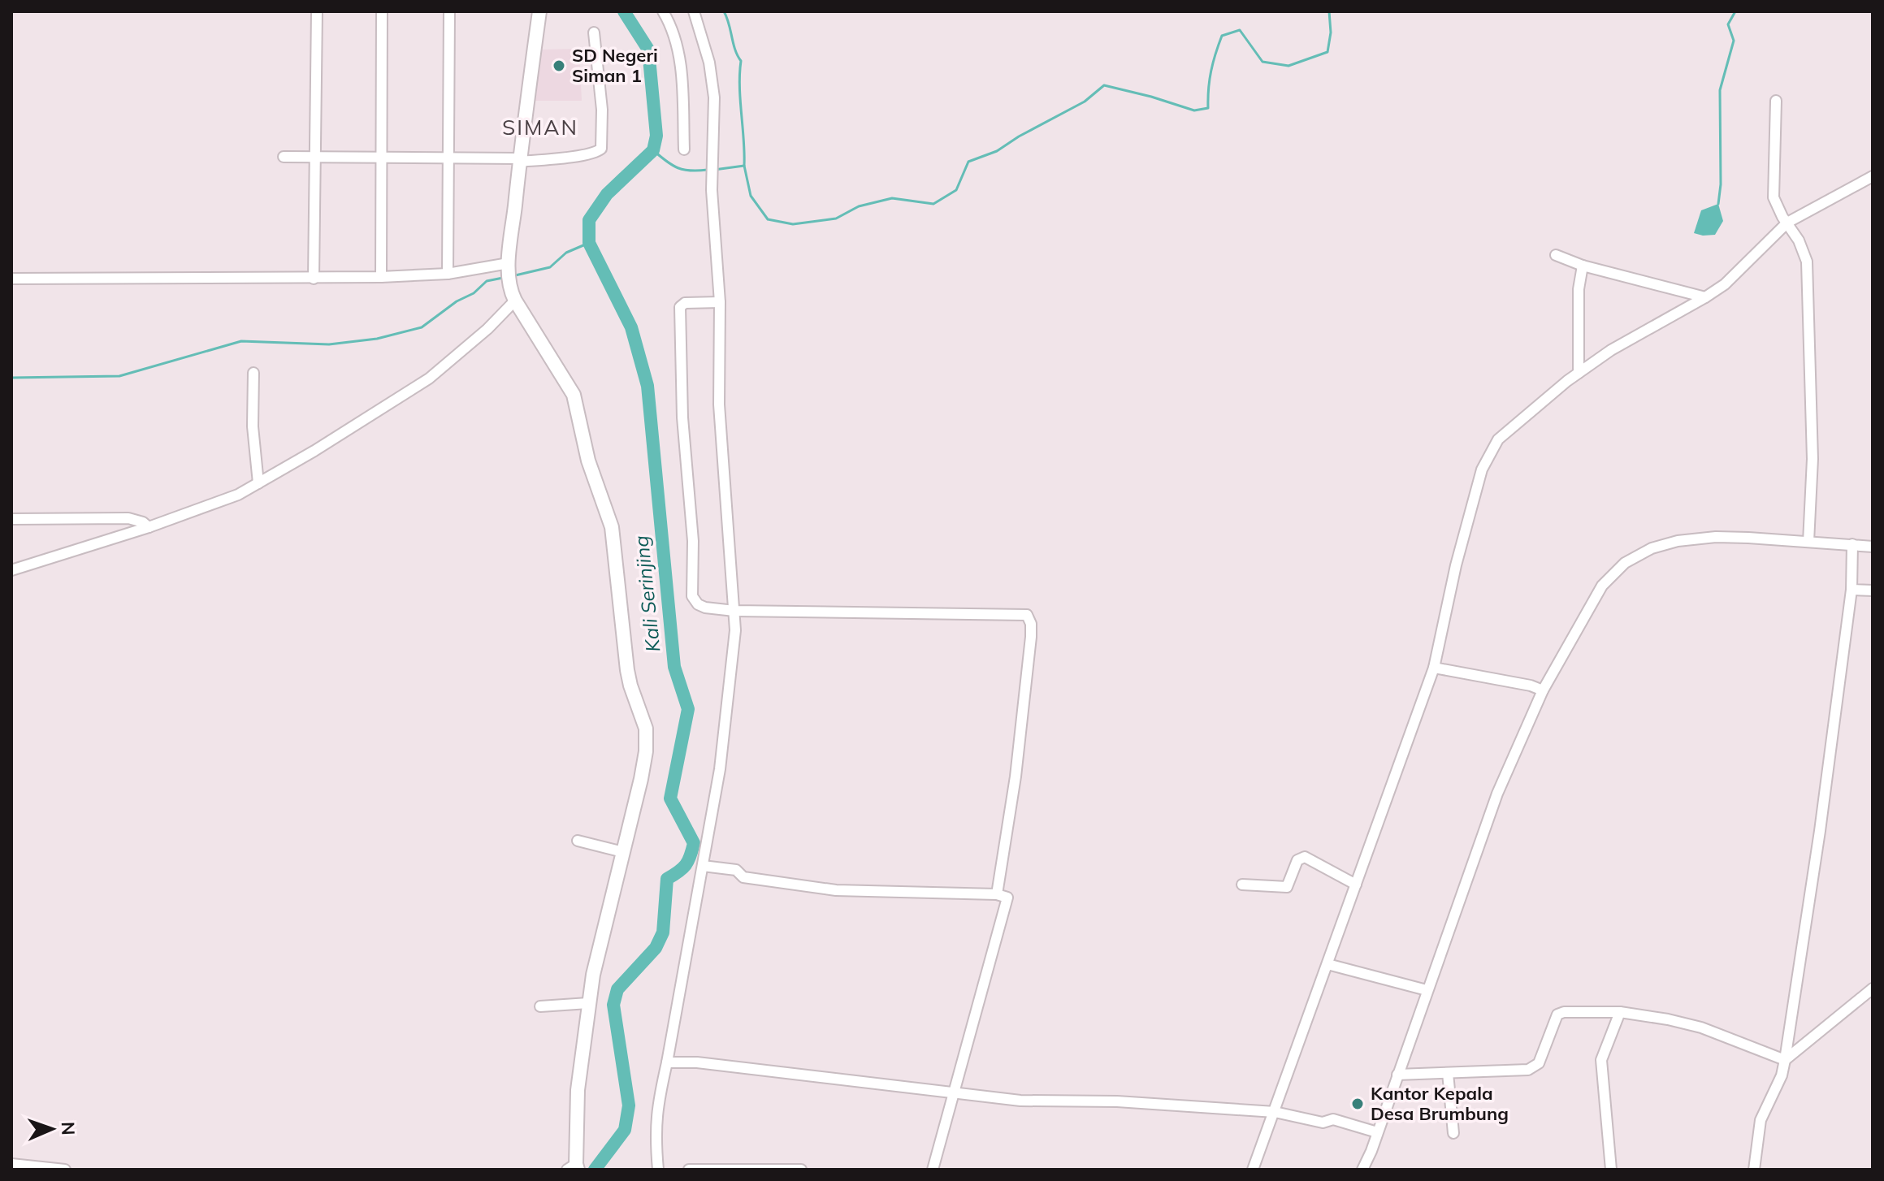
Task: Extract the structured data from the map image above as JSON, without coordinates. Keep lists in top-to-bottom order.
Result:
{
  "districts": ["SIMAN"],
  "water": ["Kali Serinjing"],
  "places": ["SD Negeri Siman 1", "Kantor Kepala Desa Brumbung"],
  "north": "right"
}
